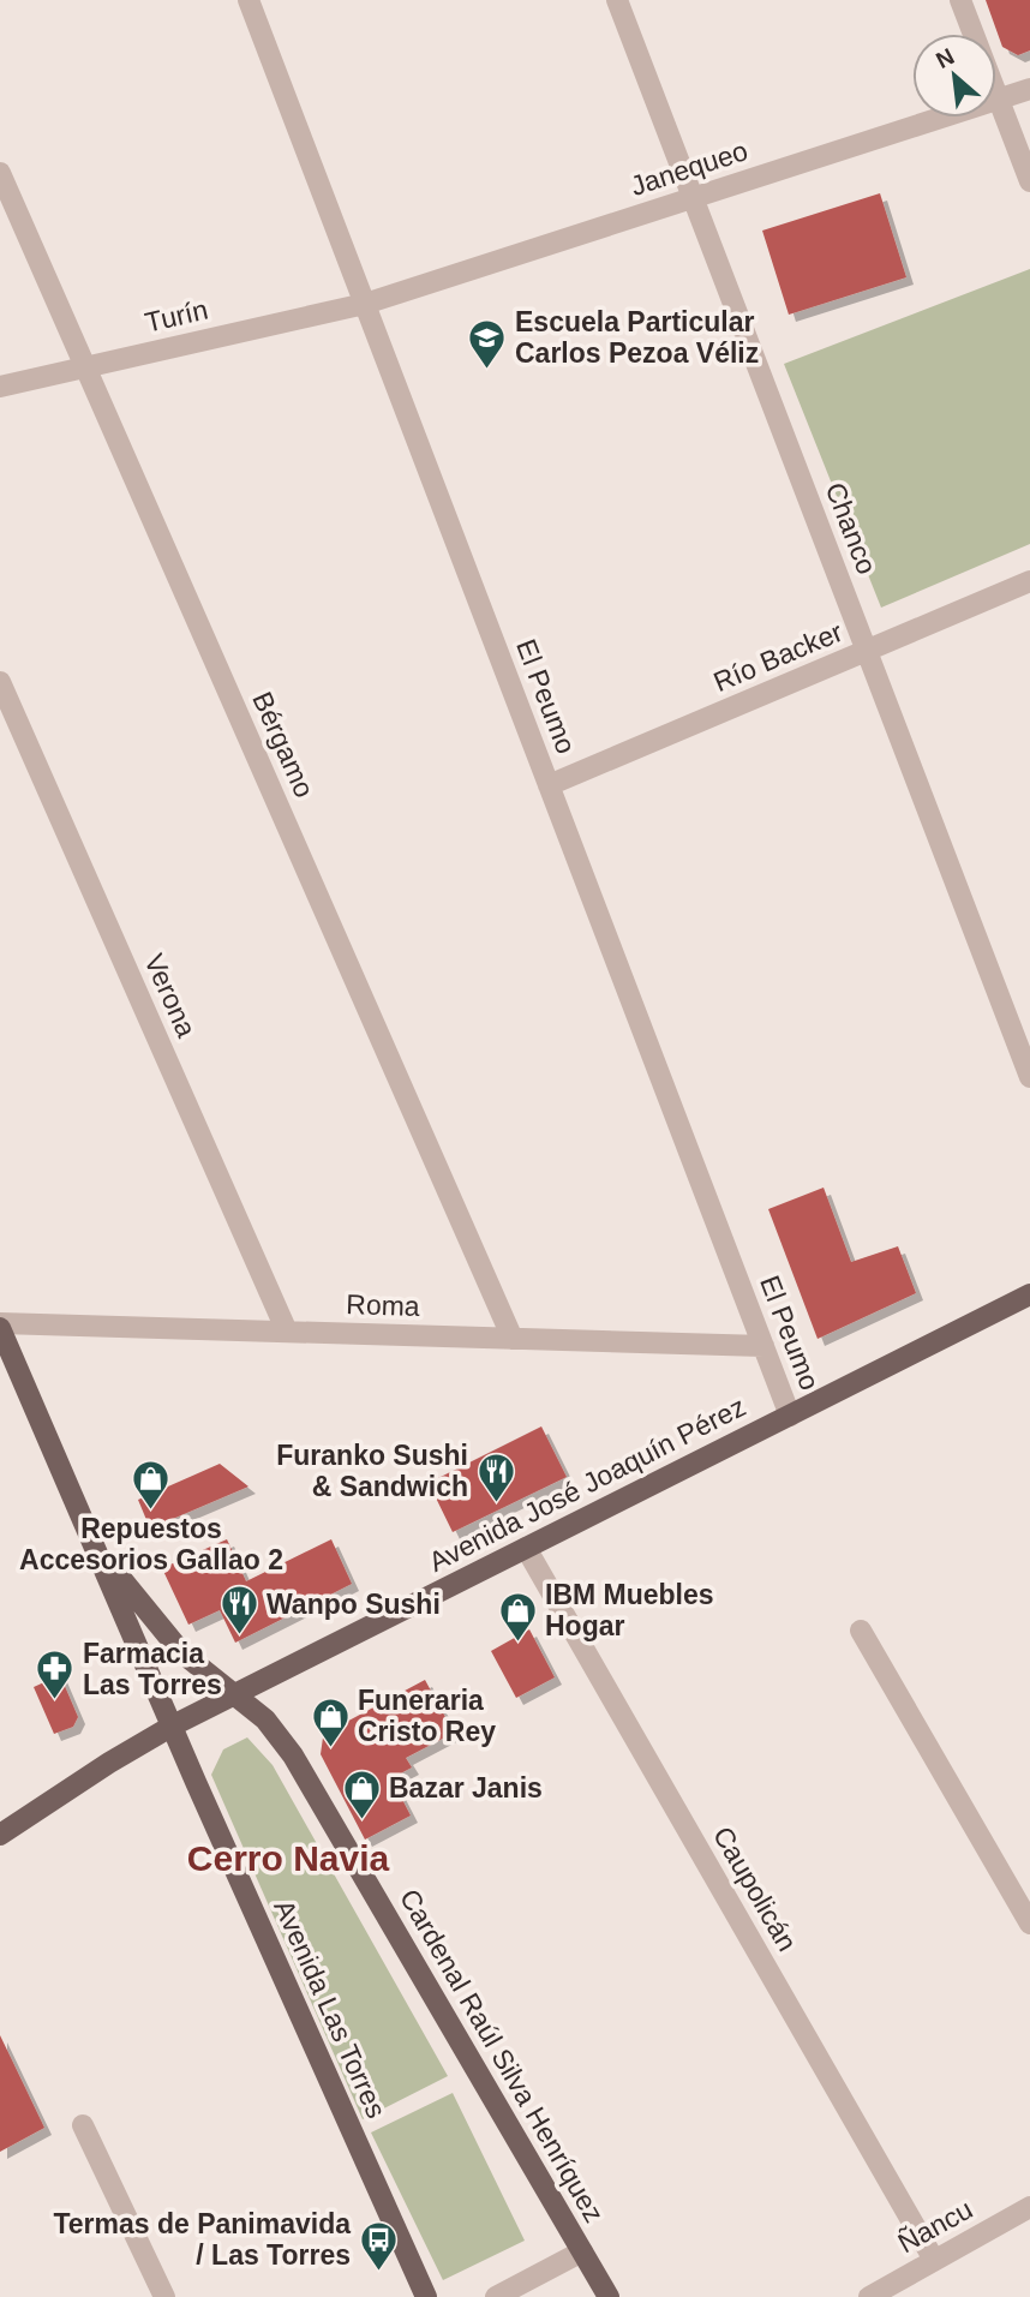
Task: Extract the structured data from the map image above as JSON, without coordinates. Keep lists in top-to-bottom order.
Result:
{
  "streets": {
    "main road": ["Avenida José Joaquín Pérez", "Avenida Las Torres", "Cardenal Raúl Silva Henríquez"],
    "street": [
      "Janequeo",
      "Turín",
      "Chanco",
      "Río Backer",
      "El Peumo",
      "Bérgamo",
      "Verona",
      "Roma",
      "Caupolicán",
      "Ñancu"
    ]
  },
  "crossings": [
    ["Janequeo", "Turín"],
    ["Janequeo", "Chanco"],
    ["Janequeo", "El Peumo"],
    ["Turín", "El Peumo"],
    ["Turín", "Bérgamo"],
    ["Chanco", "Río Backer"],
    ["Río Backer", "El Peumo"],
    ["El Peumo", "Roma"],
    ["El Peumo", "Avenida José Joaquín Pérez"],
    ["Bérgamo", "Roma"],
    ["Verona", "Roma"],
    ["Roma", "Avenida Las Torres"],
    ["Avenida José Joaquín Pérez", "Caupolicán"],
    ["Avenida José Joaquín Pérez", "Avenida Las Torres"],
    ["Avenida José Joaquín Pérez", "Cardenal Raúl Silva Henríquez"],
    ["Caupolicán", "Ñancu"],
    ["Avenida Las Torres", "Cardenal Raúl Silva Henríquez"]
  ],
  "districts": ["Cerro Navia"],
  "places": {
    "school or university": ["Escuela Particular Carlos Pezoa Véliz"],
    "restaurant": ["Furanko Sushi & Sandwich", "Wanpo Sushi"],
    "shop": [
      "Repuestos Accesorios Gallao 2",
      "IBM Muebles Hogar",
      "Funeraria Cristo Rey",
      "Bazar Janis"
    ],
    "pharmacy": ["Farmacia Las Torres"],
    "bus stop": ["Termas de Panimavida / Las Torres"]
  },
  "north": "top left"
}
